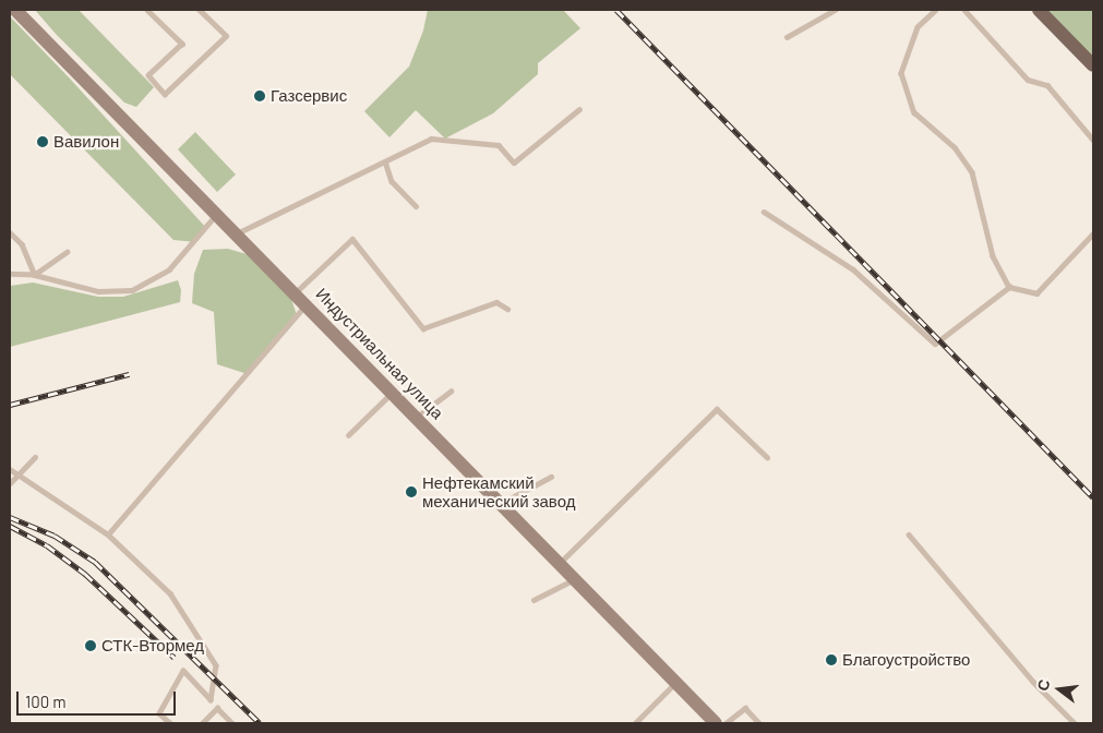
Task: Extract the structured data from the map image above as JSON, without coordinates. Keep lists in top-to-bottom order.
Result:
{
  "streets": {
    "main road": ["Индустриальная улица"]
  },
  "places": [
    "Газсервис",
    "Вавилон",
    "Нефтекамский механический завод",
    "СТК-Втормед",
    "Благоустройство"
  ],
  "scale_bar": "100 m",
  "north": "left"
}
